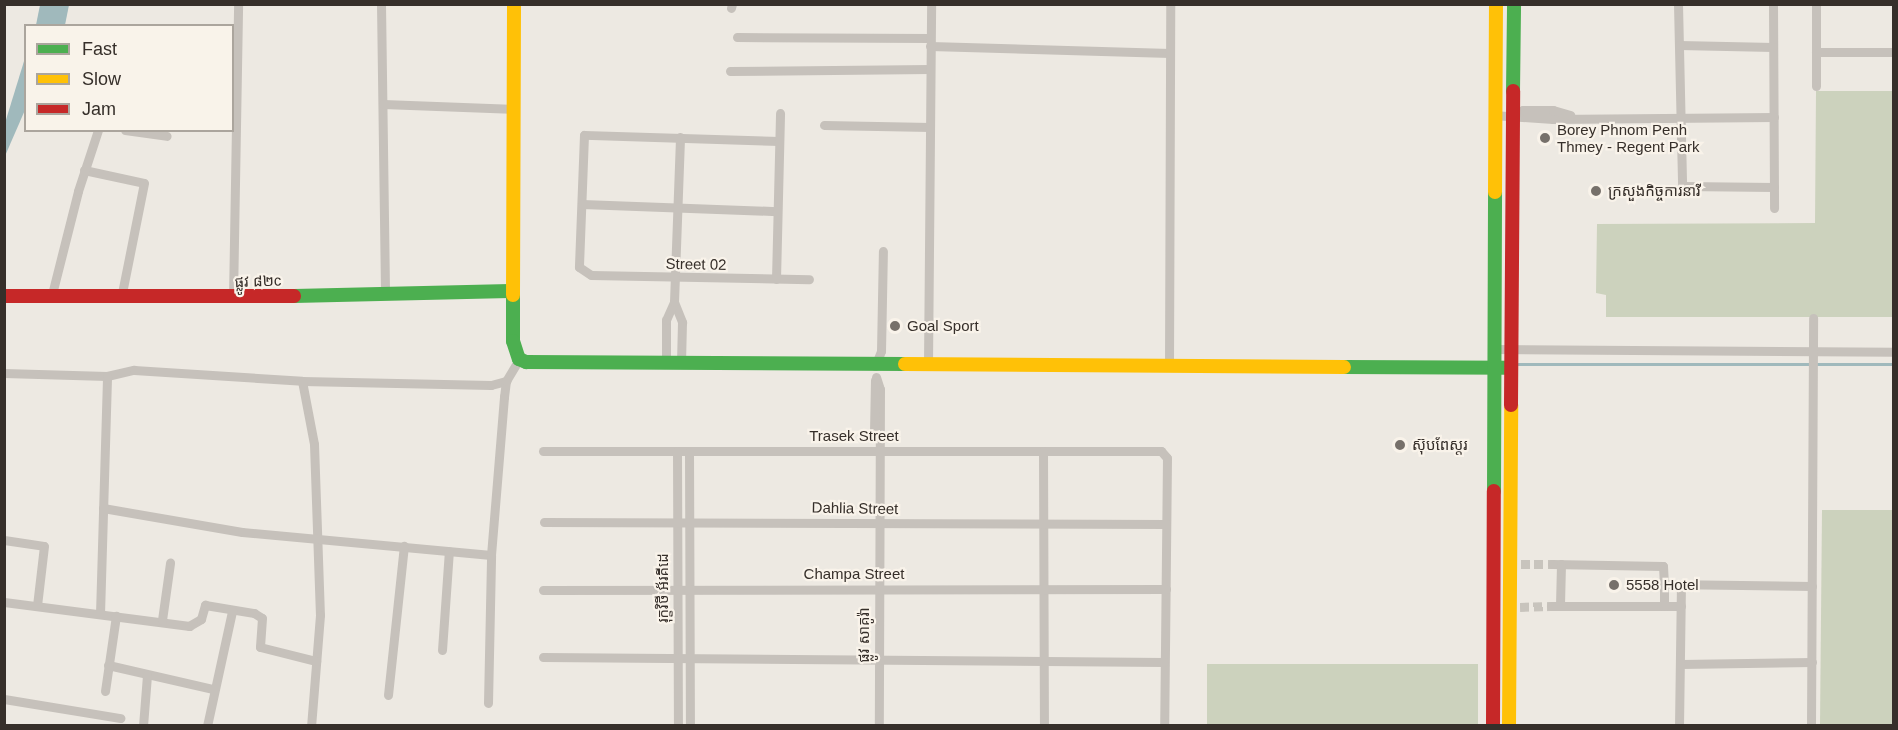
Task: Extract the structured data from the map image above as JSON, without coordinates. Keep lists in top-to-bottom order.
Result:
{
  "streets": {
    "street": [
      "Street 02",
      "ផ្លូវ ៨២c",
      "Trasek Street",
      "Dahlia Street",
      "Champa Street",
      "រុក្ខវិថី អ័រគីដេ",
      "ផ្លូវ សាគូរ៉ា"
    ]
  },
  "crossings": [
    ["Trasek Street", "Dahlia Street"],
    ["Trasek Street", "រុក្ខវិថី អ័រគីដេ"],
    ["Trasek Street", "ផ្លូវ សាគូរ៉ា"],
    ["Dahlia Street", "រុក្ខវិថី អ័រគីដេ"],
    ["Dahlia Street", "ផ្លូវ សាគូរ៉ា"],
    ["Champa Street", "រុក្ខវិថី អ័រគីដេ"],
    ["Champa Street", "ផ្លូវ សាគូរ៉ា"]
  ],
  "places": [
    "Borey Phnom Penh Thmey - Regent Park",
    "ក្រសួងកិច្ចការនារី",
    "Goal Sport",
    "ស៊ុបពែស្តរ",
    "5558 Hotel"
  ],
  "legend": ["Fast", "Slow", "Jam"]
}
